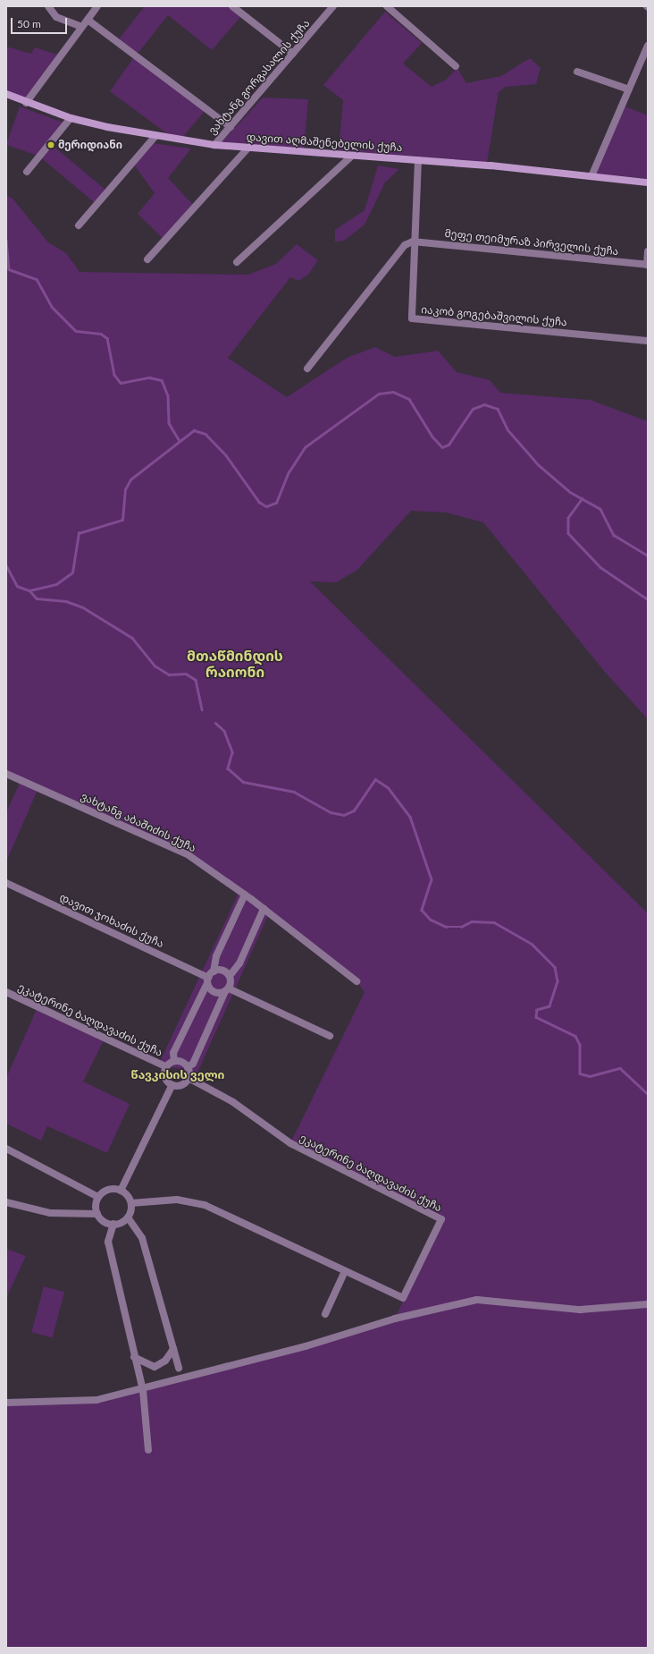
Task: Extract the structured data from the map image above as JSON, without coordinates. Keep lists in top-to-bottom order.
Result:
{
  "streets": {
    "street": [
      "ვახტანგ გორგასალის ქუჩა",
      "დავით აღმაშენებელის ქუჩა",
      "მეფე თეიმურაზ პირველის ქუჩა",
      "იაკობ გოგებაშვილის ქუჩა",
      "ვახტანგ აბაშიძის ქუჩა",
      "დავით ჯოხაძის ქუჩა",
      "ეკატერინე ბაღდავაძის ქუჩა"
    ]
  },
  "crossings": [
    ["ვახტანგ გორგასალის ქუჩა", "დავით აღმაშენებელის ქუჩა"],
    ["დავით აღმაშენებელის ქუჩა", "იაკობ გოგებაშვილის ქუჩა"],
    ["მეფე თეიმურაზ პირველის ქუჩა", "იაკობ გოგებაშვილის ქუჩა"]
  ],
  "districts": ["მთაწმინდის რაიონი", "წავკისის ველი"],
  "places": ["მერიდიანი"],
  "scale_bar": "50 m"
}
